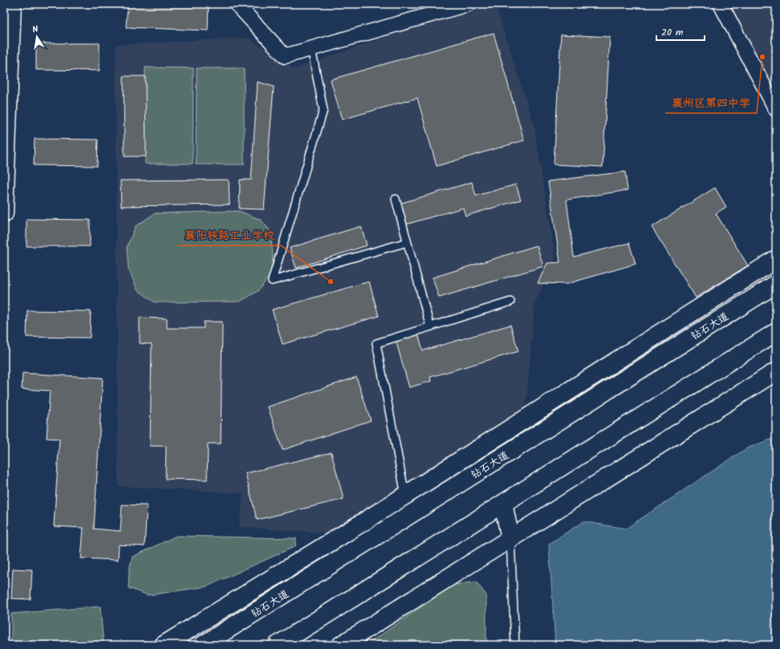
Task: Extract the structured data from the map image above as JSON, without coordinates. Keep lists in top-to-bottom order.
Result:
{
  "streets": {
    "main road": ["钻石大道"]
  },
  "places": ["襄州区第四中学", "襄阳铁路工业学校"],
  "scale_bar": "20 m",
  "north": "top"
}
